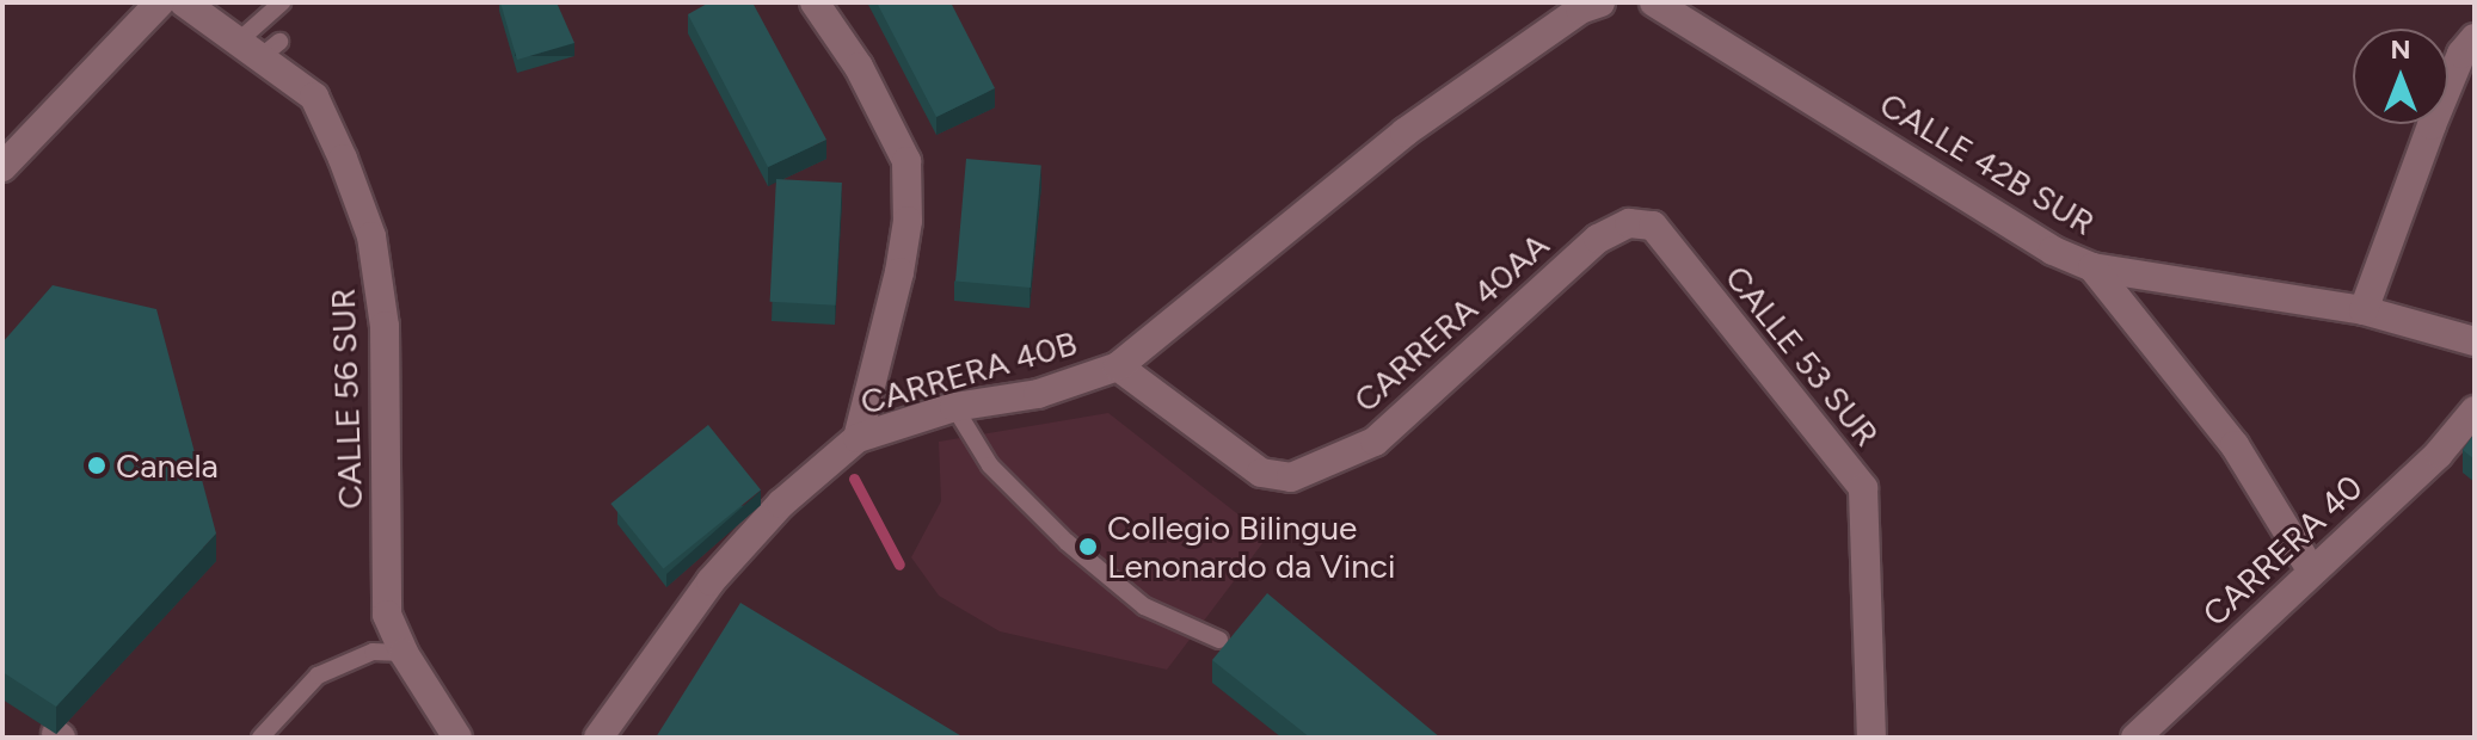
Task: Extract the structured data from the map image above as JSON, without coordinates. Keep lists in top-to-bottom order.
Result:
{
  "streets": {
    "street": [
      "CALLE 42B SUR",
      "CARRERA 40AA",
      "CALLE 53 SUR",
      "CARRERA 40B",
      "CALLE 56 SUR",
      "CARRERA 40"
    ]
  },
  "crossings": [
    ["CARRERA 40AA", "CALLE 53 SUR"],
    ["CARRERA 40AA", "CARRERA 40B"]
  ],
  "places": ["Canela", "Collegio Bilingue Lenonardo da Vinci"],
  "north": "top"
}
